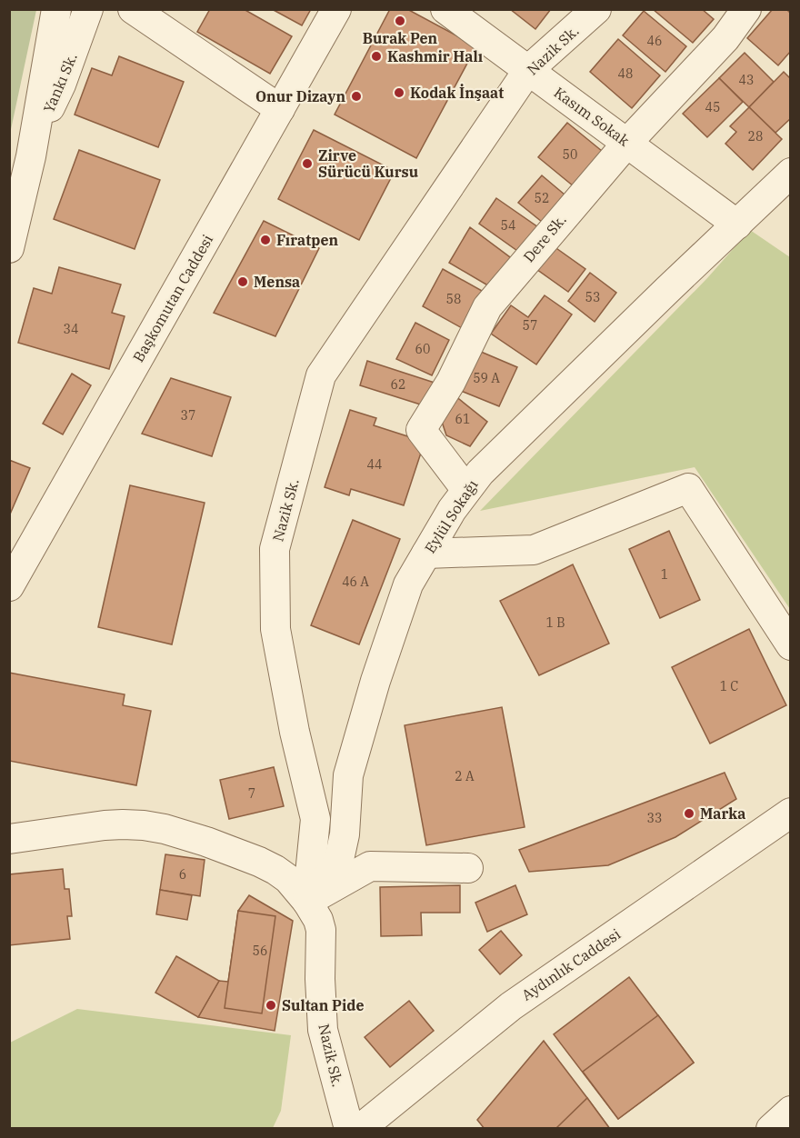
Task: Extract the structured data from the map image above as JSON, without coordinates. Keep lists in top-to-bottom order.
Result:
{
  "streets": {
    "street": [
      "Nazik Sk.",
      "Yankı Sk.",
      "Kasım Sokak",
      "Dere Sk.",
      "Başkomutan Caddesi",
      "Eylül Sokağı",
      "Aydınlık Caddesi"
    ]
  },
  "crossings": [
    ["Nazik Sk.", "Kasım Sokak"],
    ["Nazik Sk.", "Eylül Sokağı"],
    ["Kasım Sokak", "Dere Sk."],
    ["Kasım Sokak", "Eylül Sokağı"],
    ["Dere Sk.", "Eylül Sokağı"]
  ],
  "places": [
    "Burak Pen",
    "Kashmir Halı",
    "Kodak İnşaat",
    "Onur Dizayn",
    "Zirve Sürücü Kursu",
    "Fıratpen",
    "Mensa",
    "Marka",
    "Sultan Pide"
  ],
  "house_numbers": [
    "46",
    "48",
    "43",
    "45",
    "28",
    "50",
    "52",
    "54",
    "53",
    "58",
    "57",
    "34",
    "60",
    "59 A",
    "62",
    "37",
    "61",
    "44",
    "1",
    "46 A",
    "1 B",
    "1 C",
    "2 A",
    "7",
    "33",
    "6",
    "56"
  ]
}
